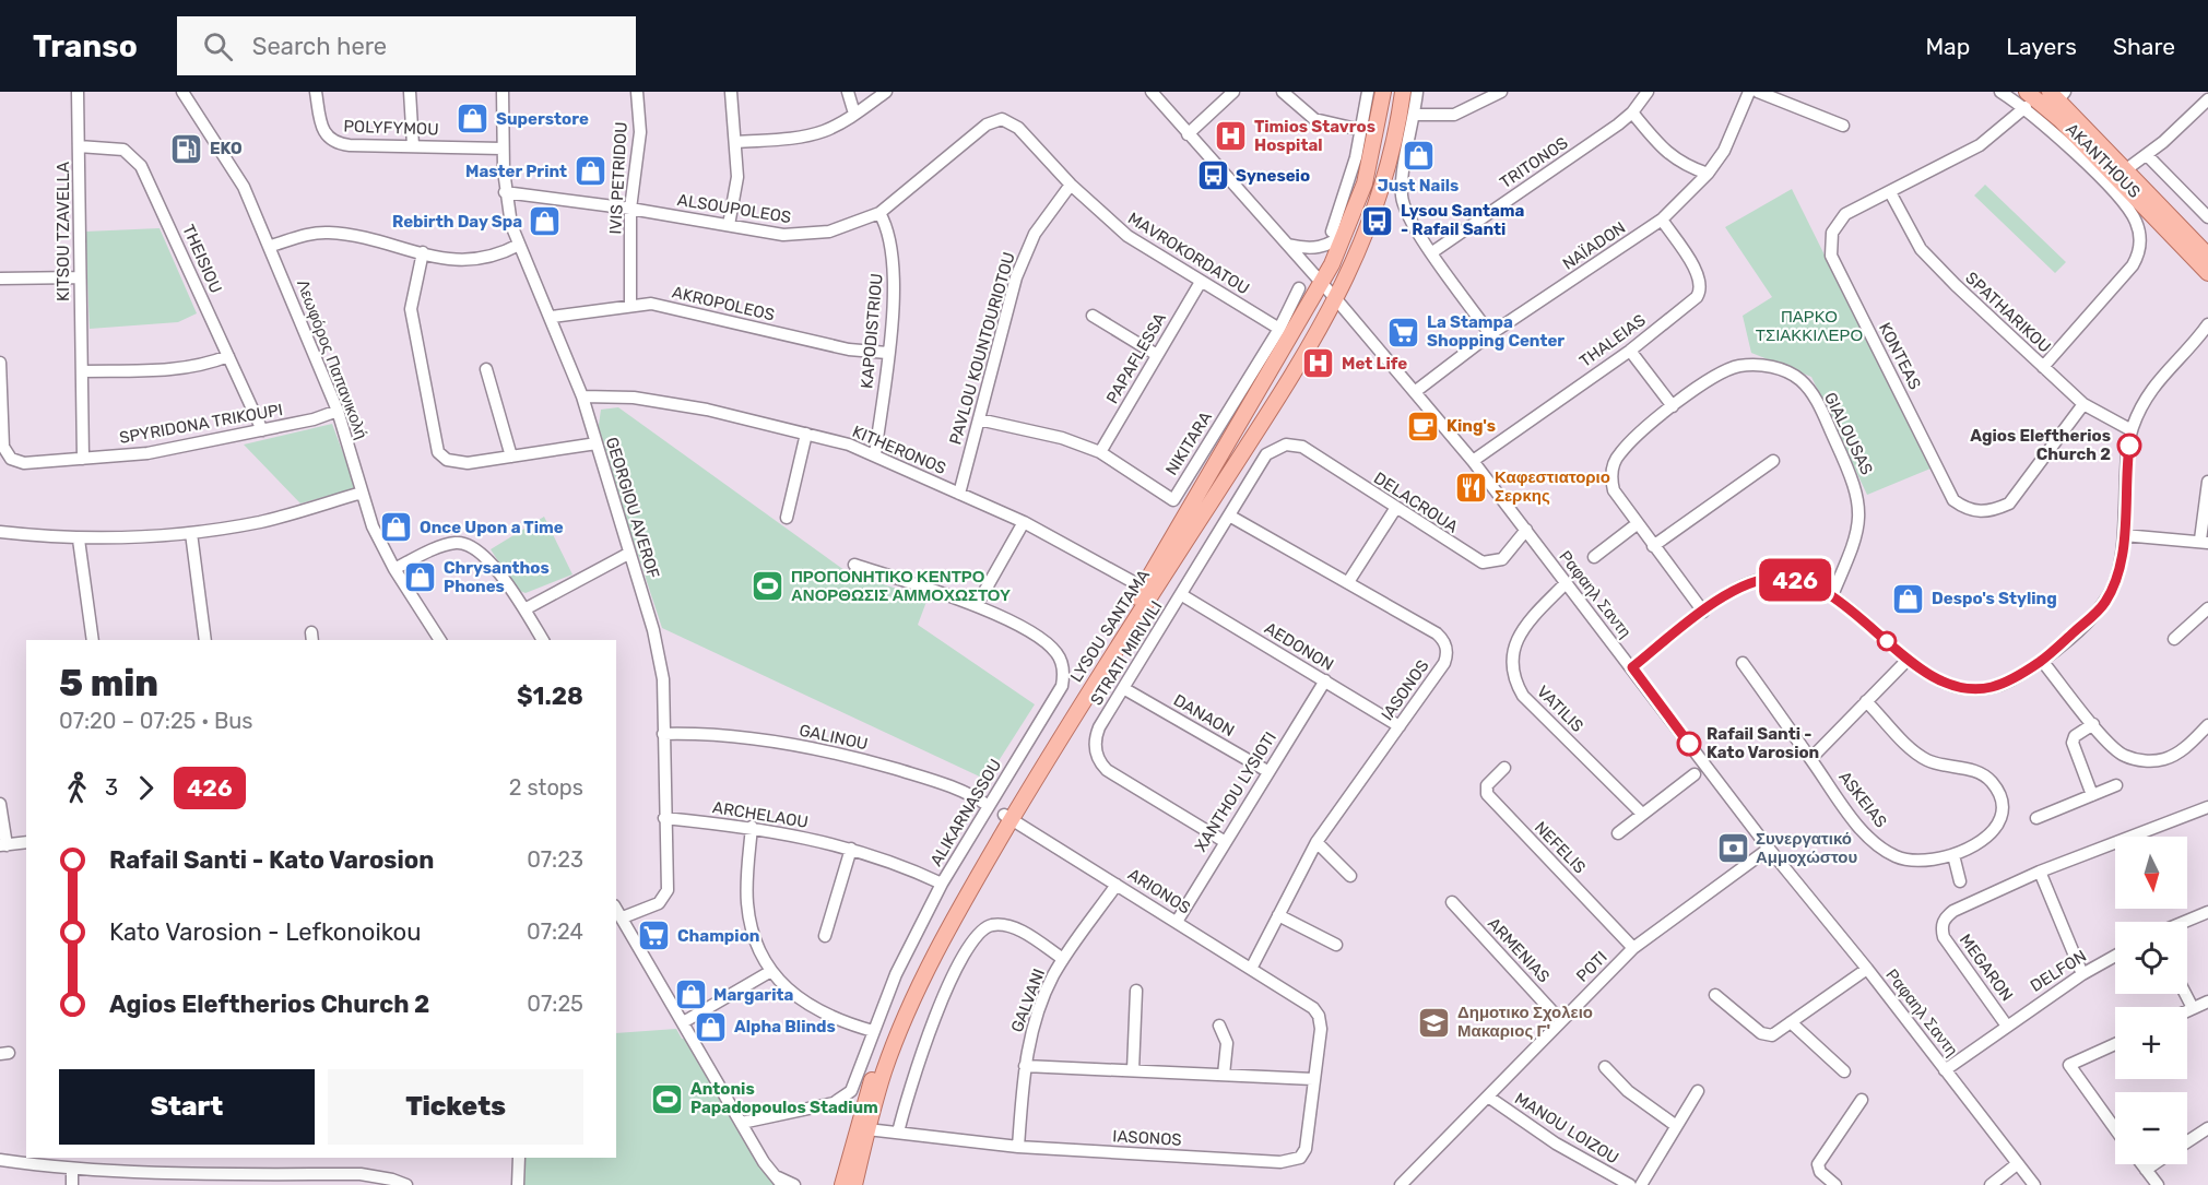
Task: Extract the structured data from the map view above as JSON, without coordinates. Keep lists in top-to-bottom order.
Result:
{
  "streets": {
    "main road": ["LYSOU SANTAMA"],
    "street": [
      "POLYFYMOU",
      "AKANTHOUS",
      "TRITONOS",
      "IVIS PETRIDOU",
      "ALSOUPOLEOS",
      "KITSOU TZAVELLA",
      "NAÏADON",
      "MAVROKORDATOU",
      "THEISIOU",
      "AKROPOLEOS",
      "SPATHARIKOU",
      "KAPODISTRIOU",
      "THALEIAS",
      "PAVLOU KOUNTOURIOTOU",
      "KONTEAS",
      "PAPAFLESSA",
      "Λεωφόρος Παπανικολή",
      "SPYRIDONA TRIKOUPI",
      "GIALOUSAS",
      "NIKITARA",
      "KITHERONOS",
      "DELACROUA",
      "GEORGIOU AVEROF",
      "Ραφαηλ Σαντη",
      "AEDONON",
      "STRATI MIRIVILI",
      "IASONOS",
      "VATILIS",
      "DANAON",
      "GALINOU",
      "XANTHOU LYSIOTI",
      "ASKEIAS",
      "ALIKARNASSOU",
      "ARCHELAOU",
      "NEFELIS",
      "ARIONOS",
      "ARMENIAS",
      "POTI",
      "MEGARON",
      "DELFON",
      "GALVANI",
      "MANOU LOIZOU"
    ]
  },
  "crossings": [
    ["POLYFYMOU", "GEORGIOU AVEROF"],
    ["AKANTHOUS", "SPATHARIKOU"],
    ["AKANTHOUS", "KONTEAS"],
    ["IVIS PETRIDOU", "ALSOUPOLEOS"],
    ["IVIS PETRIDOU", "AKROPOLEOS"],
    ["ALSOUPOLEOS", "MAVROKORDATOU"],
    ["ALSOUPOLEOS", "KAPODISTRIOU"],
    ["ALSOUPOLEOS", "GEORGIOU AVEROF"],
    ["KITSOU TZAVELLA", "THEISIOU"],
    ["KITSOU TZAVELLA", "SPYRIDONA TRIKOUPI"],
    ["NAÏADON", "THALEIAS"],
    ["NAÏADON", "Ραφαηλ Σαντη"],
    ["MAVROKORDATOU", "PAVLOU KOUNTOURIOTOU"],
    ["MAVROKORDATOU", "PAPAFLESSA"],
    ["MAVROKORDATOU", "NIKITARA"],
    ["THEISIOU", "SPYRIDONA TRIKOUPI"],
    ["AKROPOLEOS", "KAPODISTRIOU"],
    ["AKROPOLEOS", "GEORGIOU AVEROF"],
    ["SPATHARIKOU", "KONTEAS"],
    ["KAPODISTRIOU", "KITHERONOS"],
    ["THALEIAS", "Ραφαηλ Σαντη"],
    ["PAVLOU KOUNTOURIOTOU", "NIKITARA"],
    ["PAVLOU KOUNTOURIOTOU", "KITHERONOS"],
    ["PAPAFLESSA", "NIKITARA"],
    ["Λεωφόρος Παπανικολή", "SPYRIDONA TRIKOUPI"],
    ["KITHERONOS", "GEORGIOU AVEROF"],
    ["KITHERONOS", "LYSOU SANTAMA"],
    ["DELACROUA", "Ραφαηλ Σαντη"],
    ["DELACROUA", "STRATI MIRIVILI"],
    ["GEORGIOU AVEROF", "GALINOU"],
    ["GEORGIOU AVEROF", "ARCHELAOU"],
    ["Ραφαηλ Σαντη", "LYSOU SANTAMA"],
    ["Ραφαηλ Σαντη", "VATILIS"],
    ["Ραφαηλ Σαντη", "POTI"],
    ["Ραφαηλ Σαντη", "DELFON"],
    ["LYSOU SANTAMA", "IASONOS"],
    ["LYSOU SANTAMA", "ARIONOS"],
    ["AEDONON", "STRATI MIRIVILI"],
    ["AEDONON", "IASONOS"],
    ["AEDONON", "XANTHOU LYSIOTI"],
    ["STRATI MIRIVILI", "IASONOS"],
    ["STRATI MIRIVILI", "DANAON"],
    ["STRATI MIRIVILI", "XANTHOU LYSIOTI"],
    ["IASONOS", "ARIONOS"],
    ["IASONOS", "GALVANI"],
    ["DANAON", "XANTHOU LYSIOTI"],
    ["GALINOU", "ALIKARNASSOU"],
    ["XANTHOU LYSIOTI", "ARIONOS"],
    ["ALIKARNASSOU", "ARCHELAOU"],
    ["NEFELIS", "POTI"],
    ["ARIONOS", "GALVANI"],
    ["ARMENIAS", "POTI"],
    ["POTI", "MANOU LOIZOU"],
    ["MEGARON", "DELFON"]
  ],
  "parks": ["ΠΑΡΚΟ ΤΣΙΑΚΚΙΛΕΡΟ"],
  "places": {
    "shop": [
      "Superstore",
      "Just Nails",
      "Master Print",
      "Rebirth Day Spa",
      "Once Upon a Time",
      "Chrysanthos Phones",
      "Despo's Styling",
      "Margarita",
      "Alpha Blinds"
    ],
    "hospital": ["Timios Stavros Hospital", "Met Life"],
    "fuel station": ["EKO"],
    "bus stop": ["Syneseio", "Lysou Santama - Rafail Santi"],
    "supermarket": ["La Stampa Shopping Center", "Champion"],
    "cafe": ["King's"],
    "other": ["Agios Eleftherios Church 2", "Rafail Santi - Kato Varosion"],
    "restaurant": ["Καφεστιατοριο Σερκης"],
    "sports": ["ΠΡΟΠΟΝΗΤΙΚΟ ΚΕΝΤΡΟ ΑΝΟΡΘΩΣΙΣ ΑΜΜΟΧΩΣΤΟΥ", "Antonis Papadopoulos Stadium"],
    "bank": ["Συνεργατικό Αμμοχώστου"],
    "school or university": ["Δημοτικο Σχολειο Μακαριος Γ'"]
  },
  "lines": ["bus line 426"],
  "north": "bottom",
  "page": {
    "header": "Transo",
    "search": "Search here",
    "nav": ["Map", "Layers", "Share"],
    "on_map": "426",
    "heading": ["5 min", "07:20 – 07:25 · Bus", "$1.28"],
    "legs": ["3", "426", "2 stops"],
    "list": [
      {
        "name": "Rafail Santi - Kato Varosion",
        "value": "07:23"
      },
      {
        "name": "Kato Varosion - Lefkonoikou",
        "value": "07:24"
      },
      {
        "name": "Agios Eleftherios Church 2",
        "value": "07:25"
      }
    ],
    "map_buttons": ["+", "−"],
    "buttons": ["Start", "Tickets"]
  }
}
